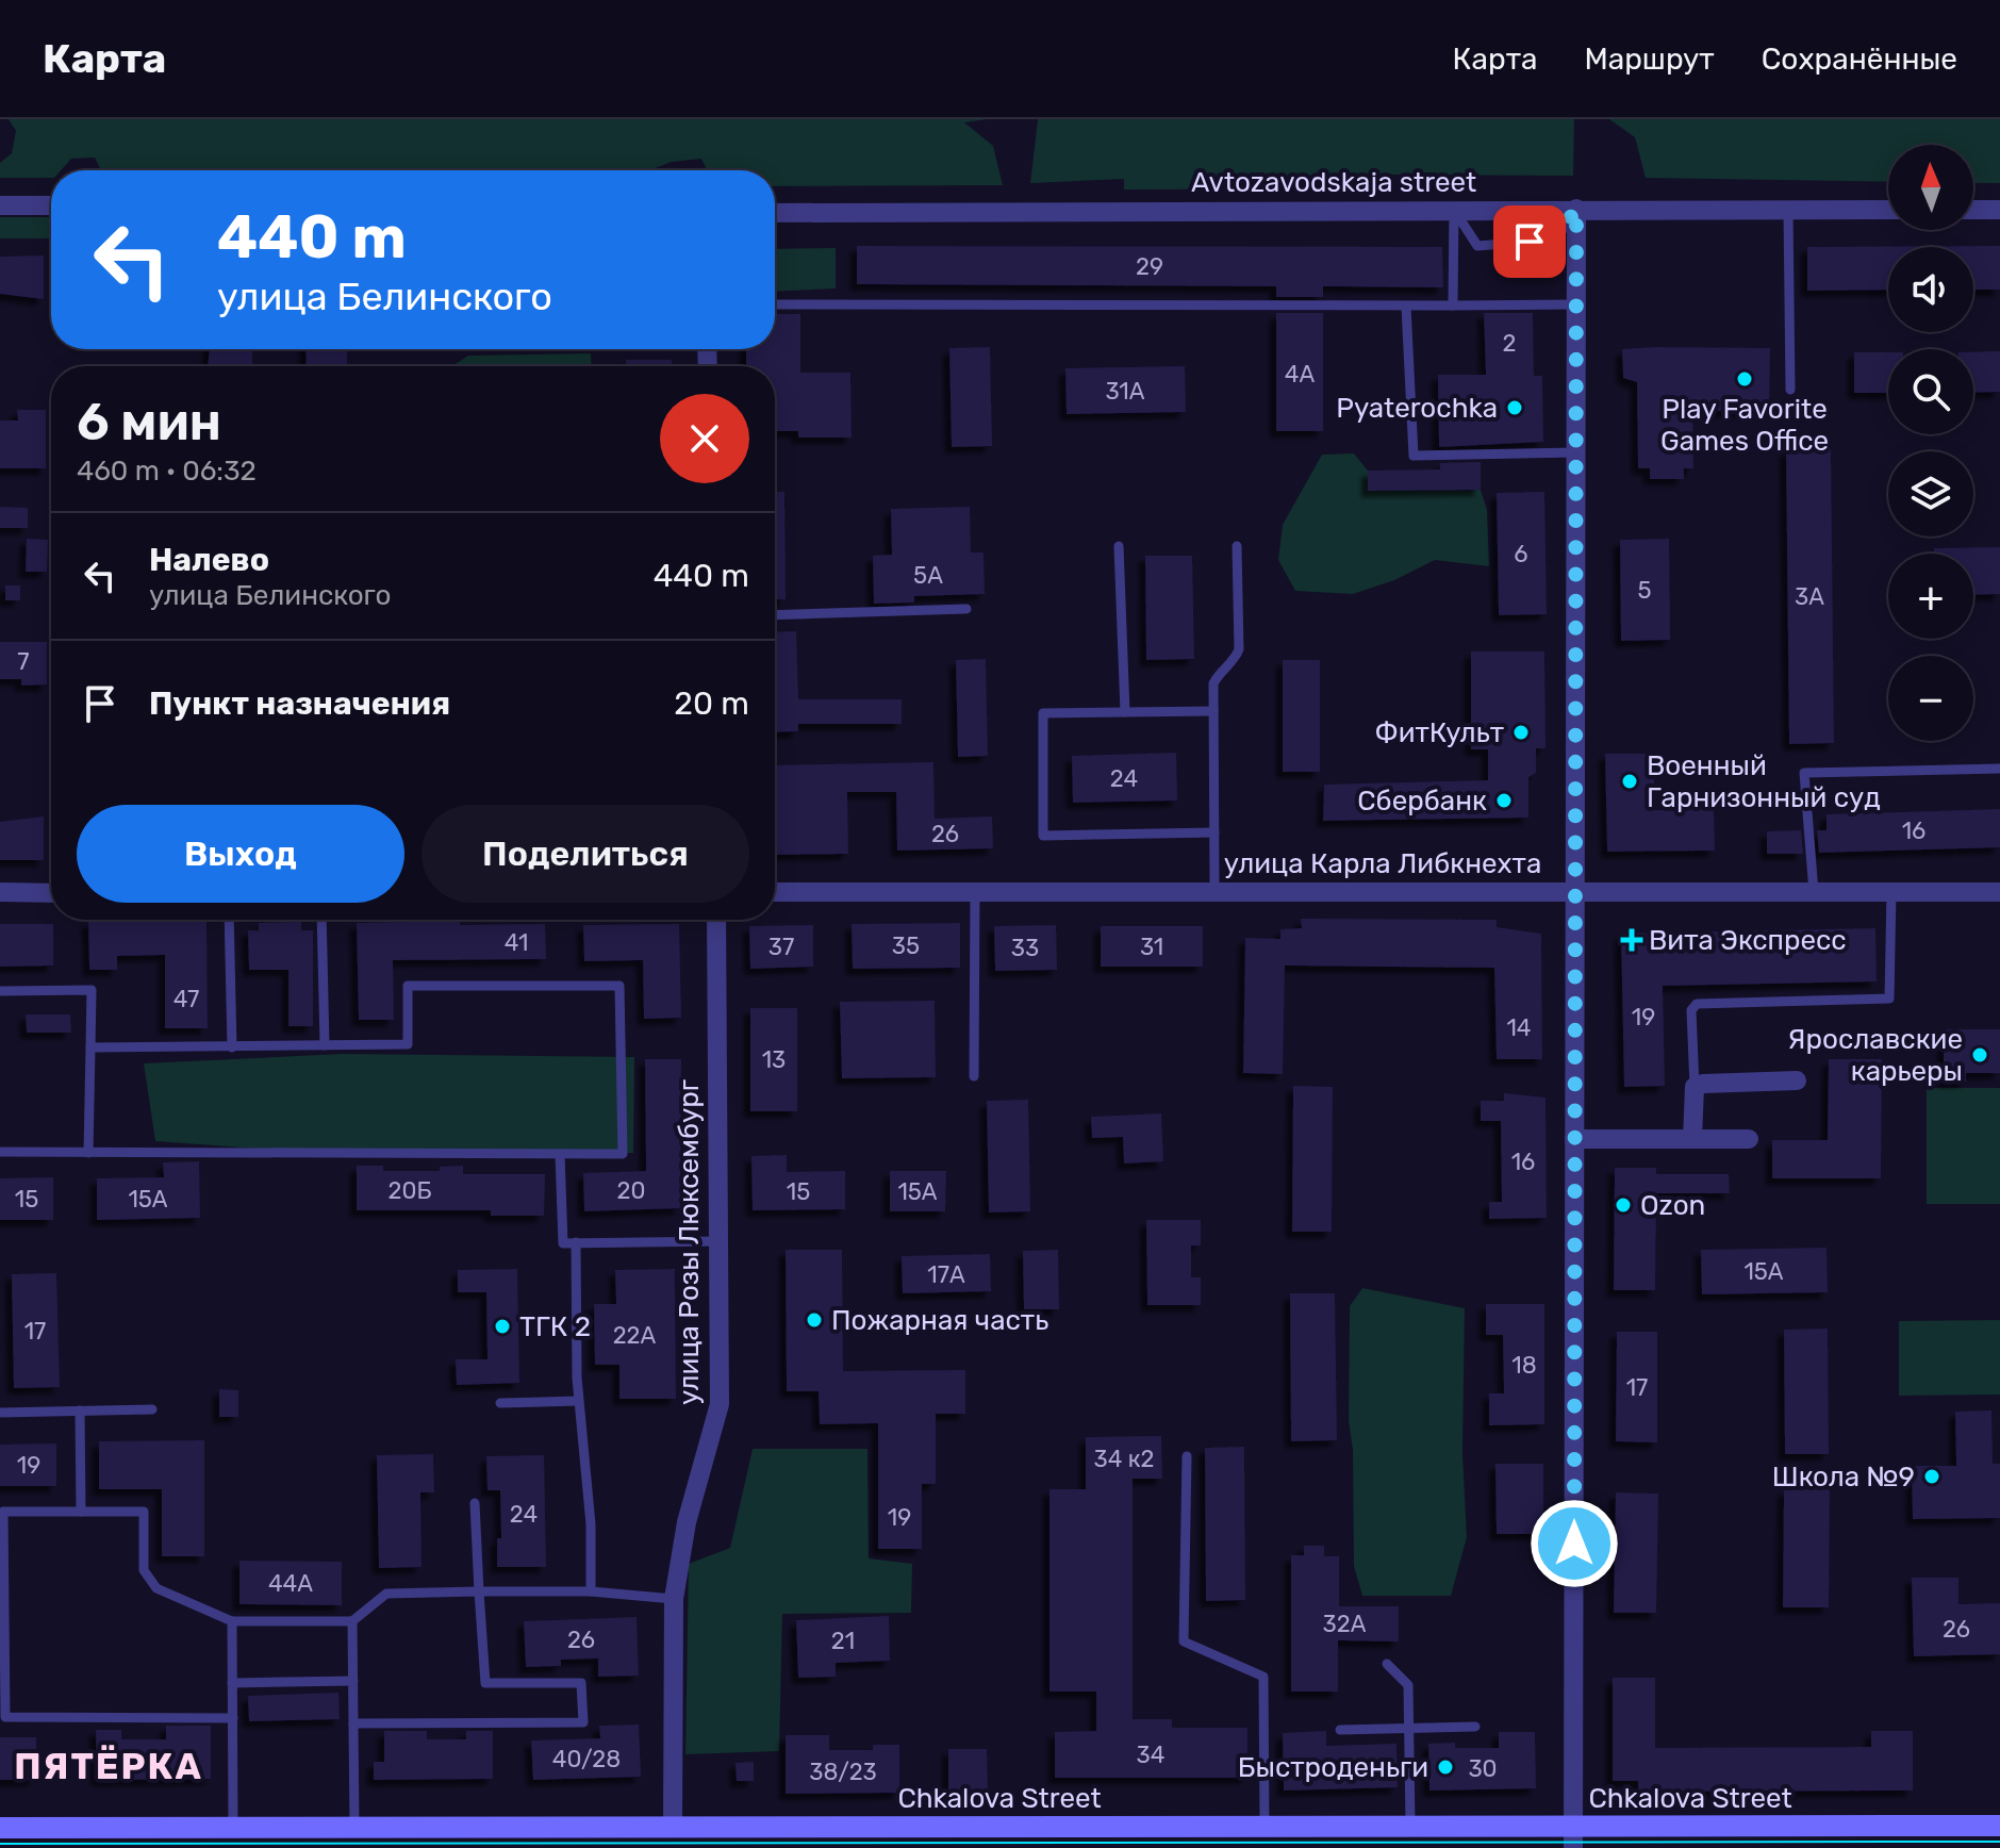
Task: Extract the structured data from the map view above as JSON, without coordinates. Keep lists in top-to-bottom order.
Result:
{
  "streets": {
    "main road": ["Chkalova Street"],
    "street": ["Avtozavodskaja street", "улица Карла Либкнехта", "улица Розы Люксембург"]
  },
  "crossings": [
    ["улица Розы Люксембург", "Chkalova Street"]
  ],
  "districts": ["ПЯТЁРКА"],
  "places": {
    "other": [
      "Play Favorite Games Office",
      "Pyaterochka",
      "ФитКульт",
      "Военный Гарнизонный суд",
      "Сбербанк",
      "Ярославские карьеры",
      "Ozon",
      "Пожарная часть",
      "ТГК 2",
      "Школа №9",
      "Быстроденьги"
    ],
    "health": ["Вита Экспресс"]
  },
  "house_numbers": [
    "29",
    "2",
    "4А",
    "31А",
    "6",
    "5А",
    "5",
    "3А",
    "7",
    "24",
    "16",
    "26",
    "41",
    "35",
    "37",
    "31",
    "33",
    "47",
    "19",
    "14",
    "13",
    "16",
    "20Б",
    "20",
    "15",
    "15А",
    "15",
    "15А",
    "15А",
    "17А",
    "17",
    "22А",
    "18",
    "17",
    "34 к2",
    "19",
    "24",
    "19",
    "44А",
    "32А",
    "26",
    "26",
    "21",
    "34",
    "40/28",
    "30",
    "38/23"
  ],
  "north": "top",
  "page": {
    "header": "Карта",
    "nav": ["Карта", "Маршрут", "Сохранённые"],
    "map_buttons": ["+", "−"],
    "turn": ["440 m", "улица Белинского"],
    "heading": ["6 мин", "460 m · 06:32"],
    "list": [
      {
        "name": "Налево",
        "note": "улица Белинского",
        "value": "440 m"
      },
      {
        "name": "Пункт назначения",
        "value": "20 m"
      }
    ],
    "buttons": ["Выход", "Поделиться"]
  }
}
